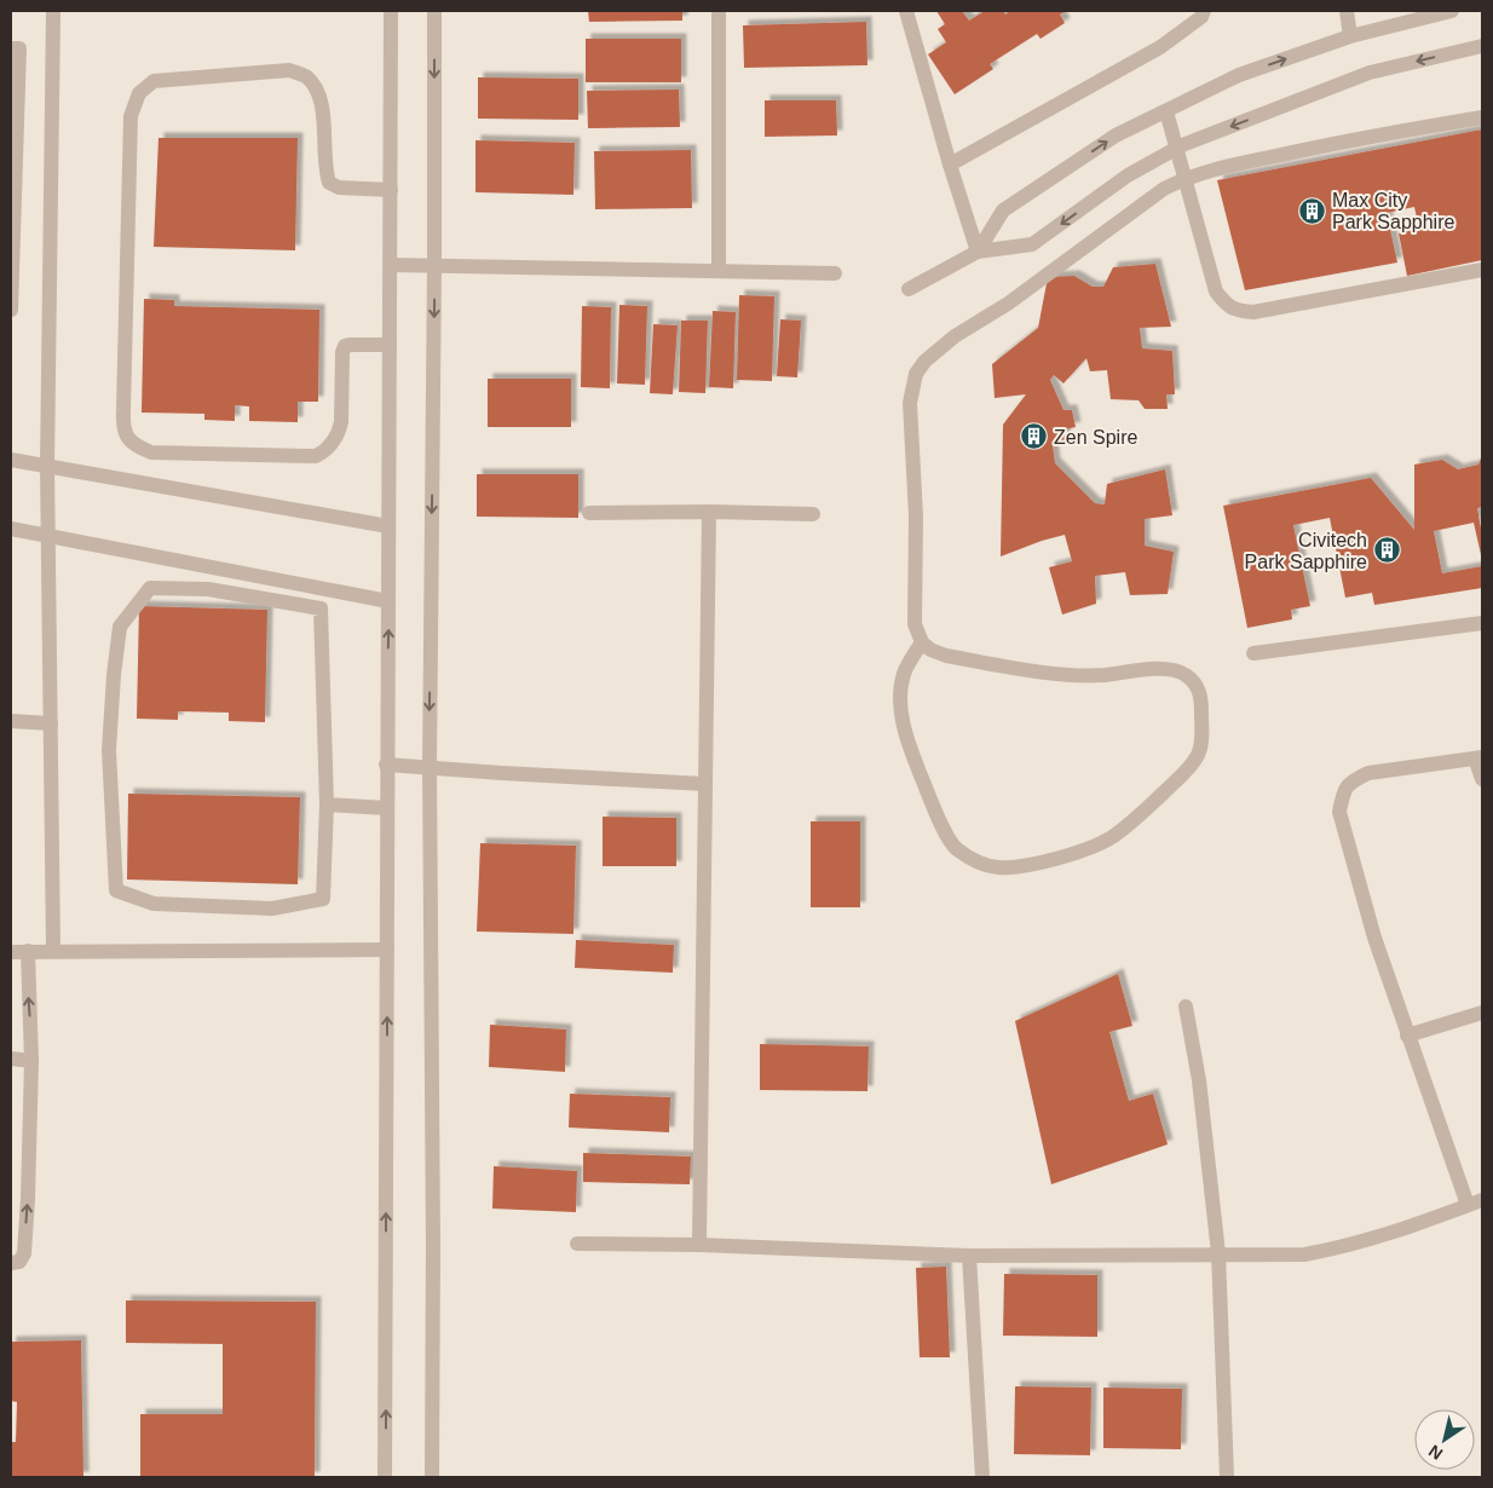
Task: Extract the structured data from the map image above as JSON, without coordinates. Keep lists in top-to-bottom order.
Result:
{
  "places": {
    "building": ["Max City Park Sapphire", "Zen Spire", "Civitech Park Sapphire"]
  },
  "north": "bottom left"
}
